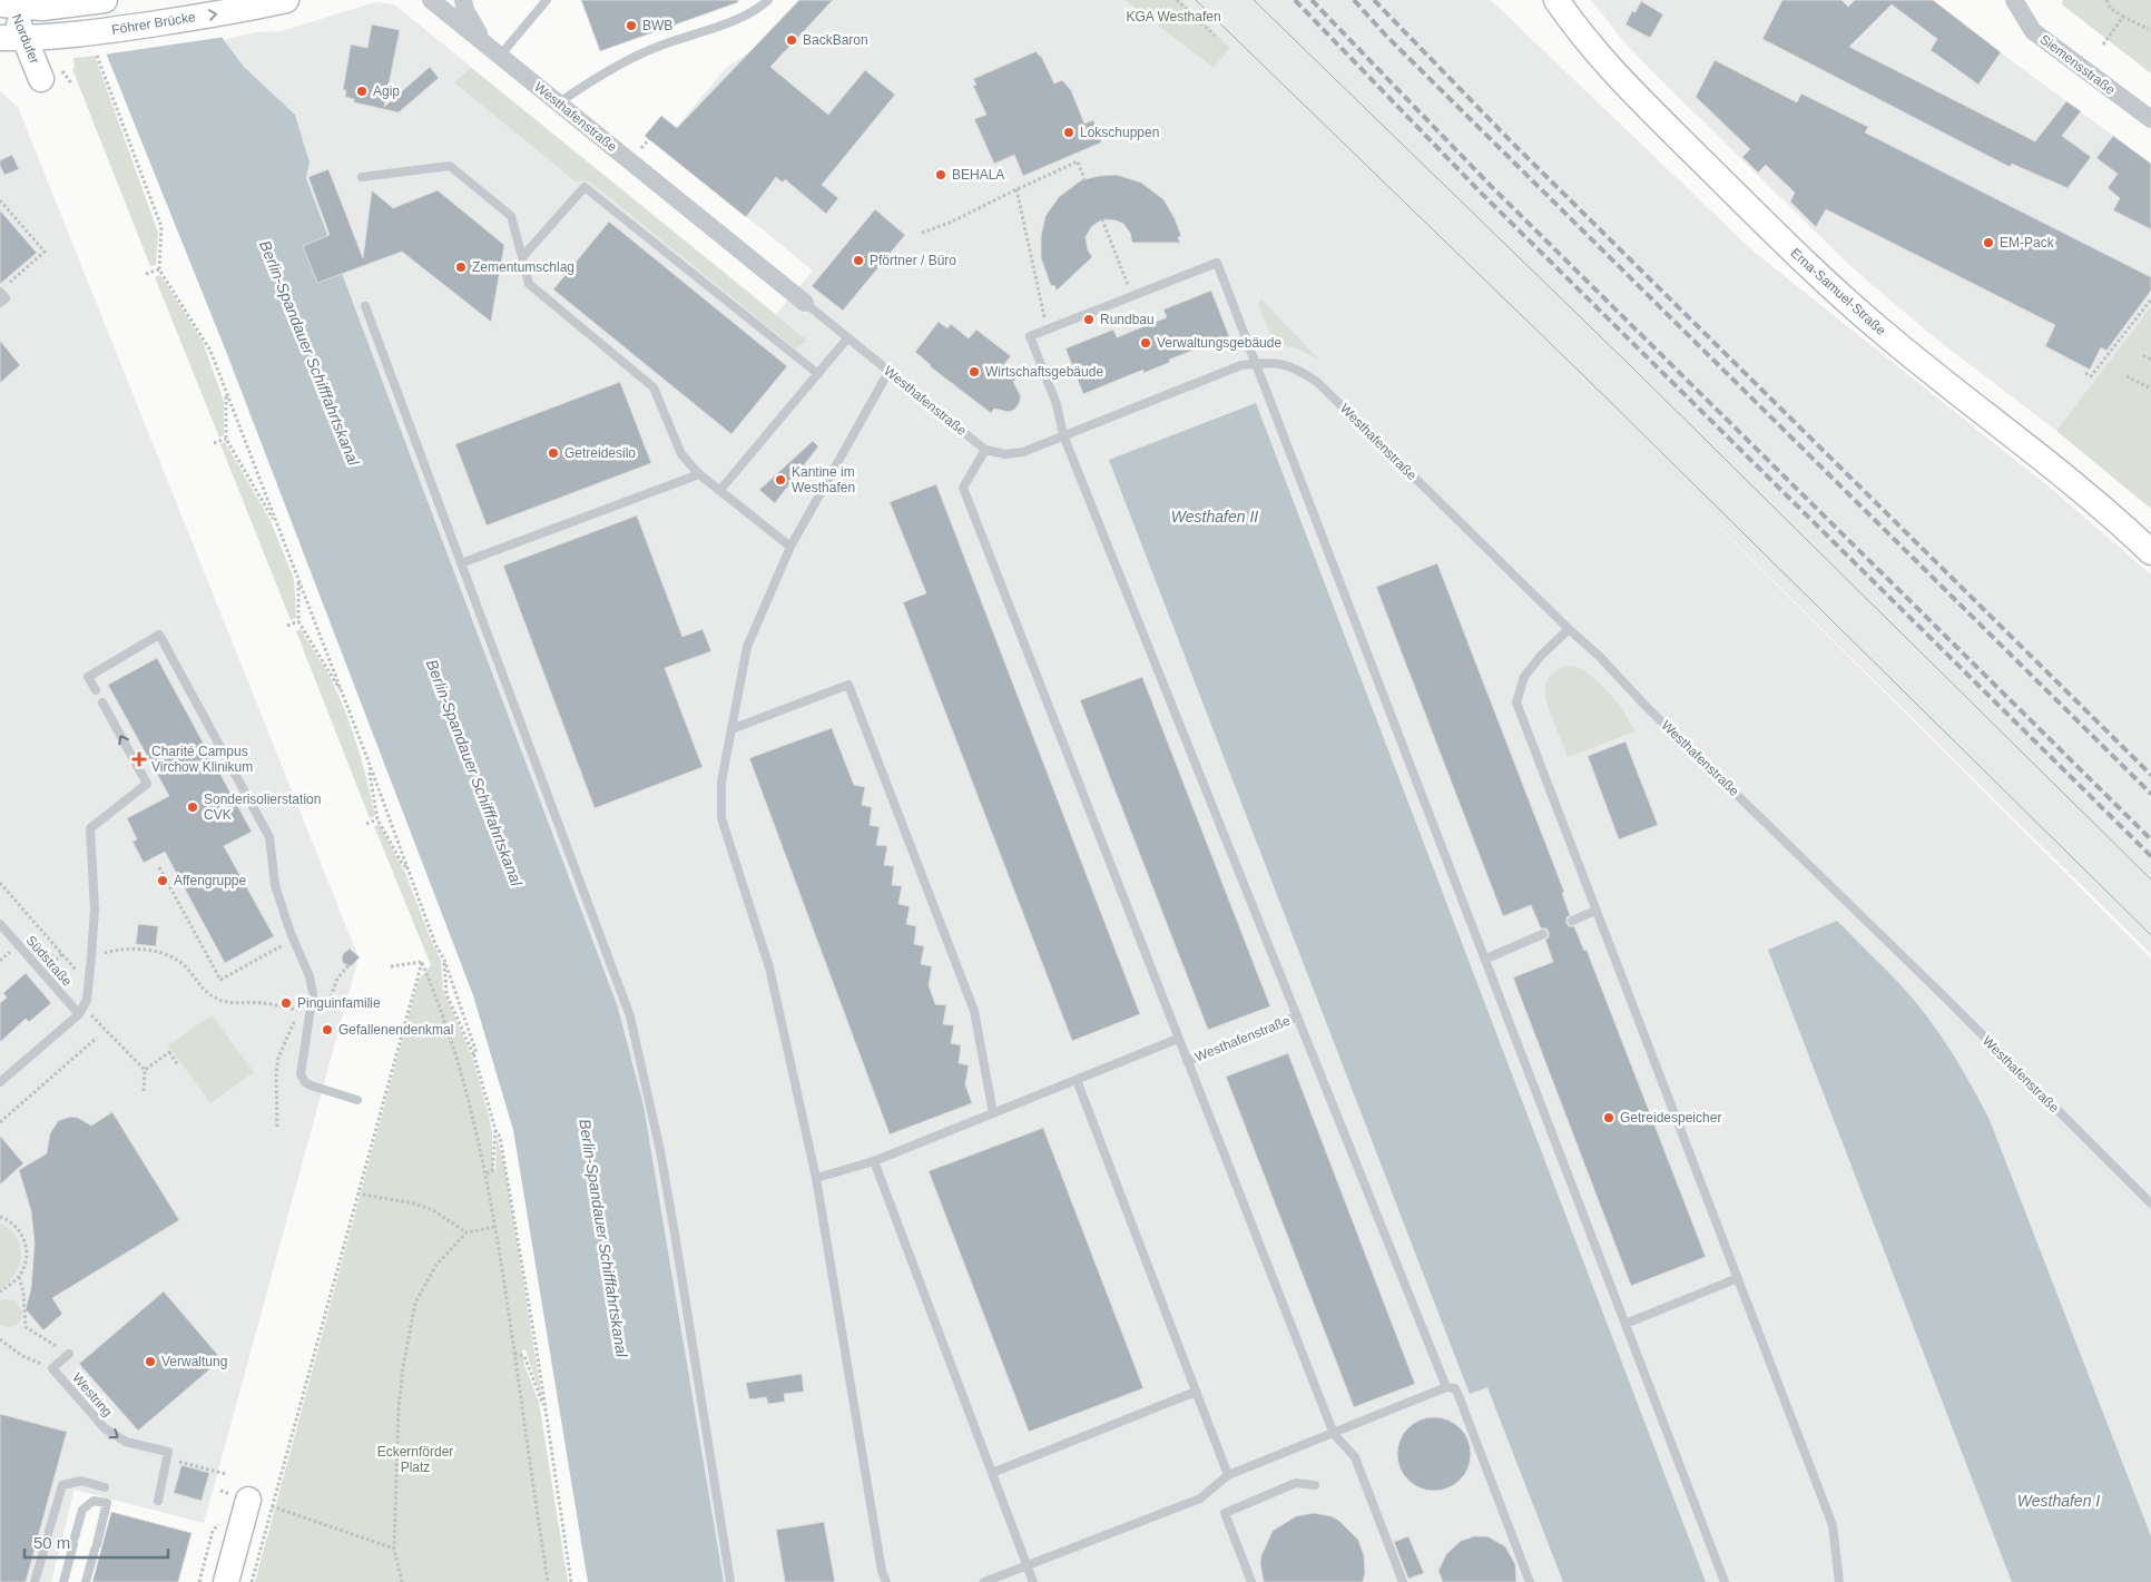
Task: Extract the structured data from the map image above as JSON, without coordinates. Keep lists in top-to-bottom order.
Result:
{
  "streets": {
    "main road": ["Föhrer Brücke", "Nordufer", "Erna-Samuel-Straße"],
    "street": ["Siemensstraße", "Westhafenstraße"],
    "lane": ["Südstraße", "Westring"]
  },
  "crossings": [
    ["Föhrer Brücke", "Nordufer"]
  ],
  "one_way": ["Westring"],
  "water": ["Berlin-Spandauer Schifffahrtskanal", "Westhafen II", "Westhafen I"],
  "parks": ["KGA Westhafen", "Eckernförder Platz"],
  "places": {
    "other": [
      "BWB",
      "BackBaron",
      "Agip",
      "Lokschuppen",
      "BEHALA",
      "EM-Pack",
      "Pförtner / Büro",
      "Zementumschlag",
      "Rundbau",
      "Verwaltungsgebäude",
      "Wirtschaftsgebäude",
      "Getreidesilo",
      "Kantine im Westhafen",
      "Sonderisolierstation CVK",
      "Affengruppe",
      "Pinguinfamilie",
      "Gefallenendenkmal",
      "Getreidespeicher",
      "Verwaltung"
    ],
    "health": ["Charité Campus Virchow Klinikum"]
  },
  "scale_bar": "50 m"
}
